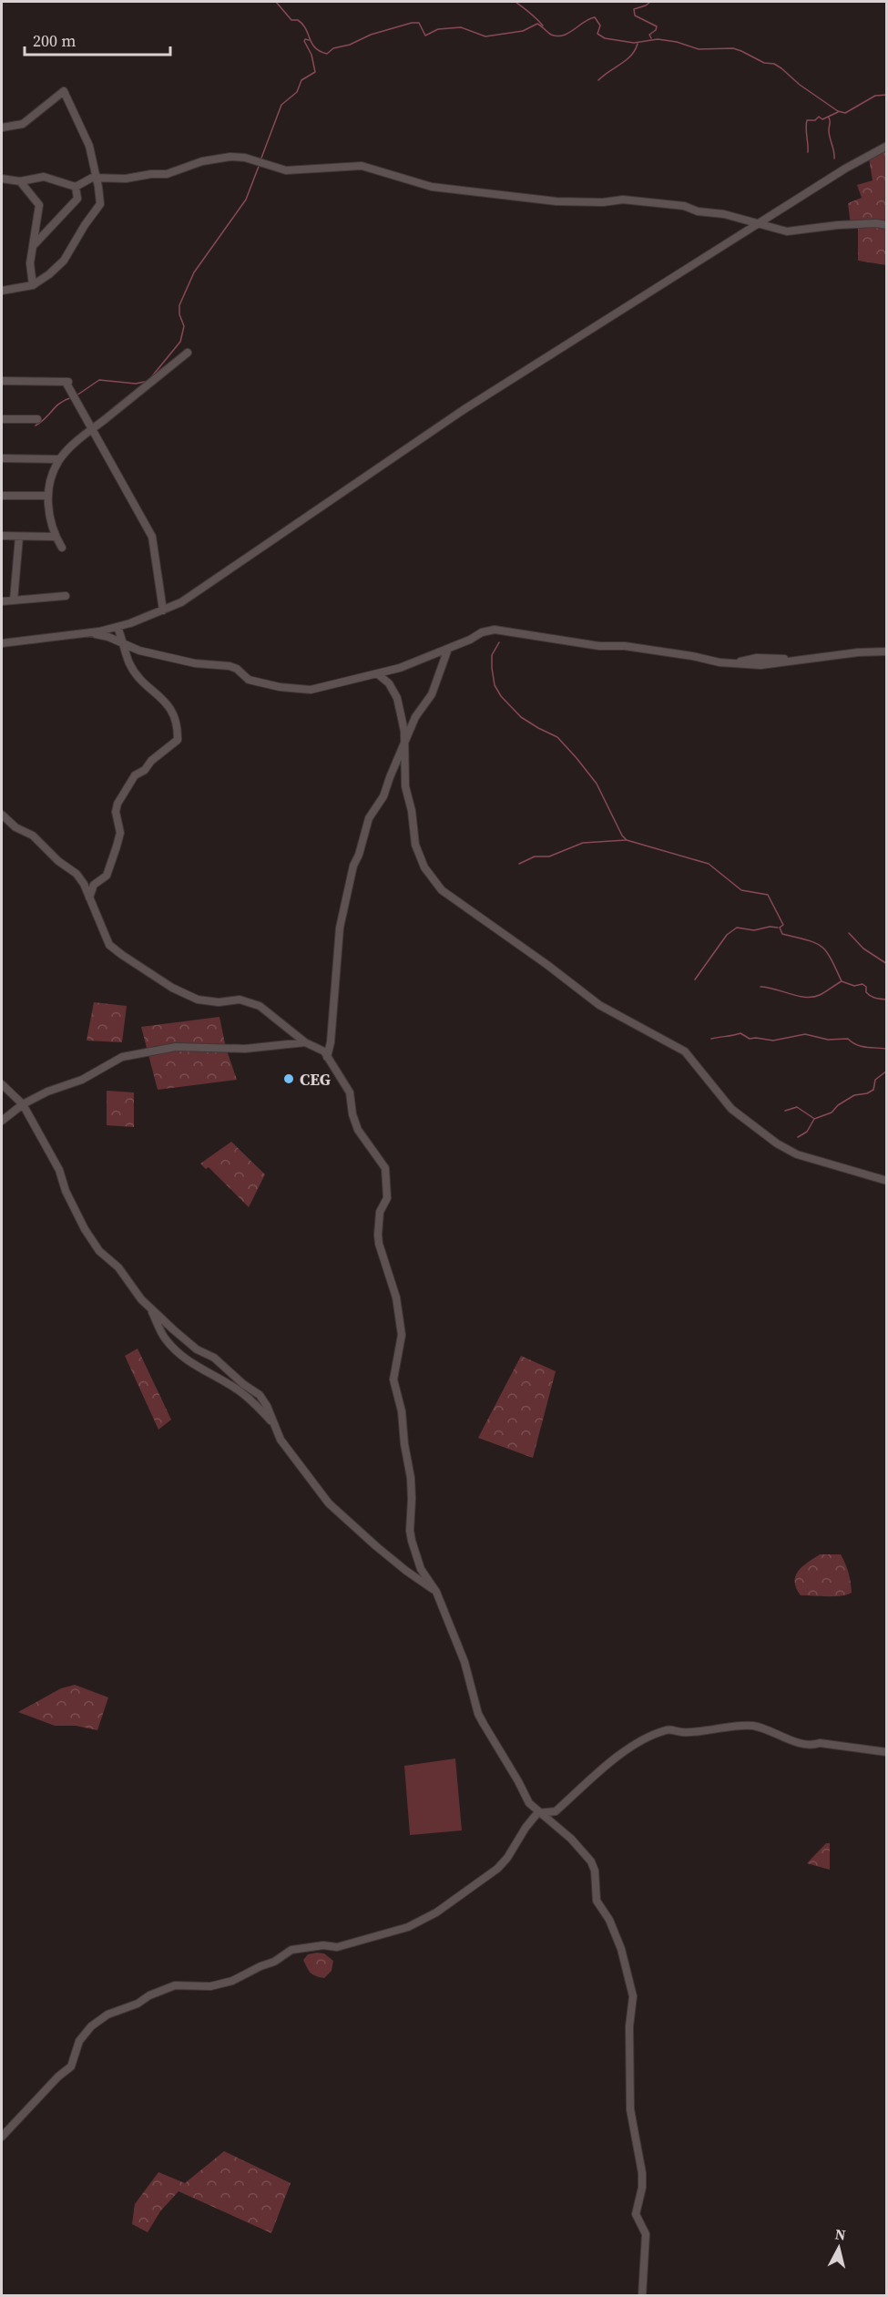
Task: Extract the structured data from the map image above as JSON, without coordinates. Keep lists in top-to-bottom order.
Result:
{
  "places": ["CEG"],
  "scale_bar": "200 m",
  "north": "top"
}
